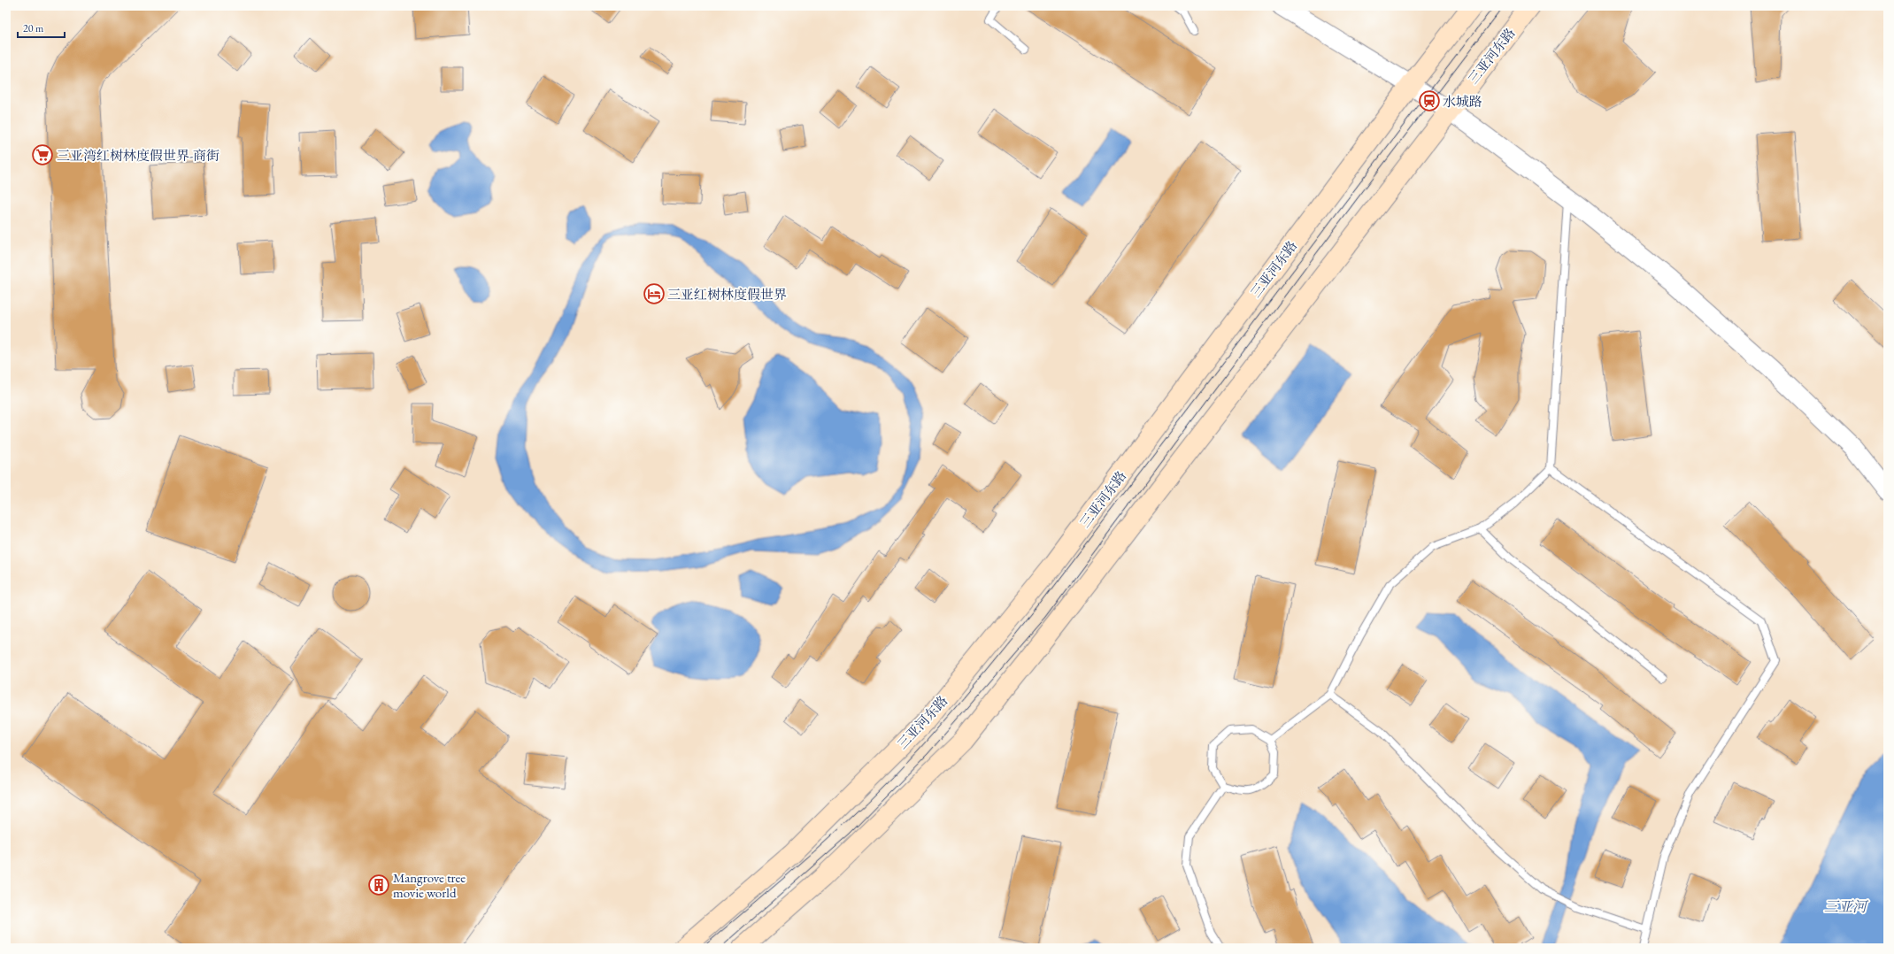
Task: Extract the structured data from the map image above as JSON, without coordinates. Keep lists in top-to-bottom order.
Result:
{
  "streets": {
    "main road": ["三亚河东路"]
  },
  "water": ["三亚河"],
  "places": {
    "station": ["水城路"],
    "supermarket": ["三亚湾红树林度假世界-商街"],
    "hotel": ["三亚红树林度假世界"],
    "building": ["Mangrove tree movie world"]
  },
  "scale_bar": "20 m"
}
